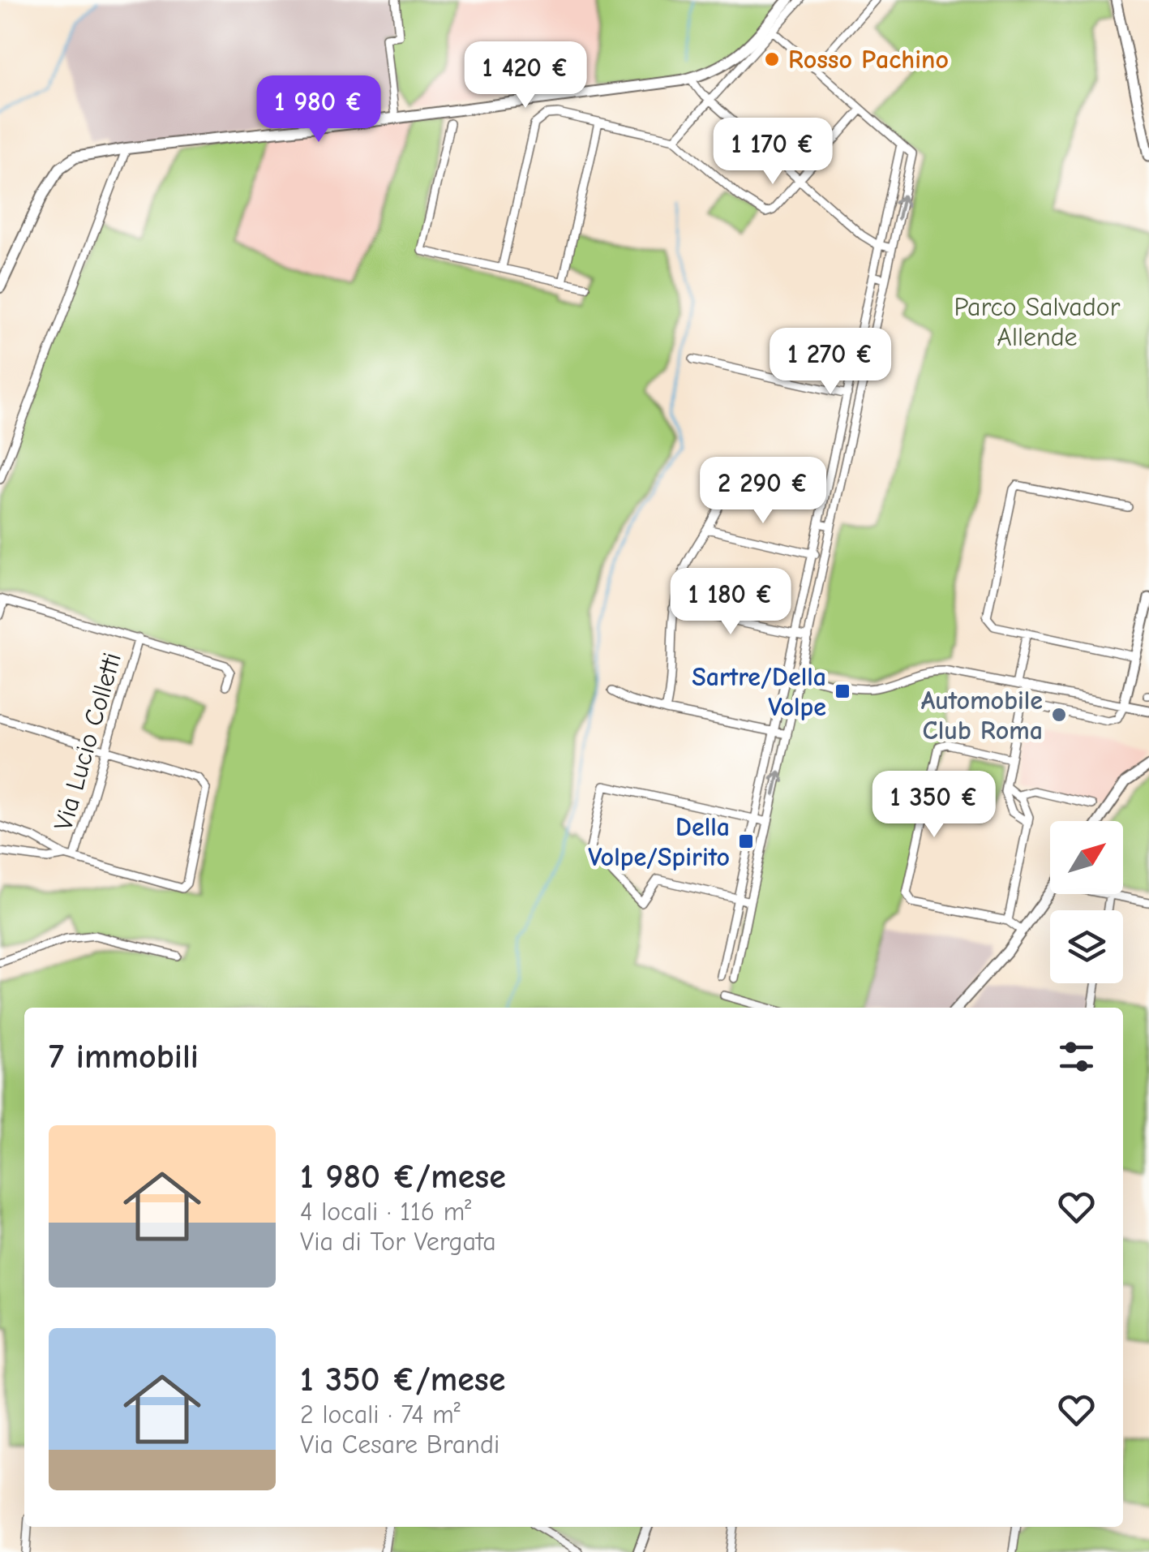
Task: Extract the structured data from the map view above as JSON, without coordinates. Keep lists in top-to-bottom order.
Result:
{
  "streets": {
    "street": ["Via Lucio Colletti"]
  },
  "parks": ["Parco Salvador Allende"],
  "places": {
    "other": ["Rosso Pachino", "Automobile Club Roma"],
    "transit": ["Sartre/Della Volpe", "Della Volpe/Spirito"]
  },
  "north": "top right",
  "page": {
    "price": [
      "1 420 €",
      "1 980 €",
      "1 170 €",
      "1 270 €",
      "2 290 €",
      "1 180 €",
      "1 350 €"
    ],
    "heading": "7 immobili",
    "list": [
      {
        "name": "1 980 €/mese",
        "note": "4 locali · 116 m² · Via di Tor Vergata"
      },
      {
        "name": "1 350 €/mese",
        "note": "2 locali · 74 m² · Via Cesare Brandi"
      }
    ]
  }
}
